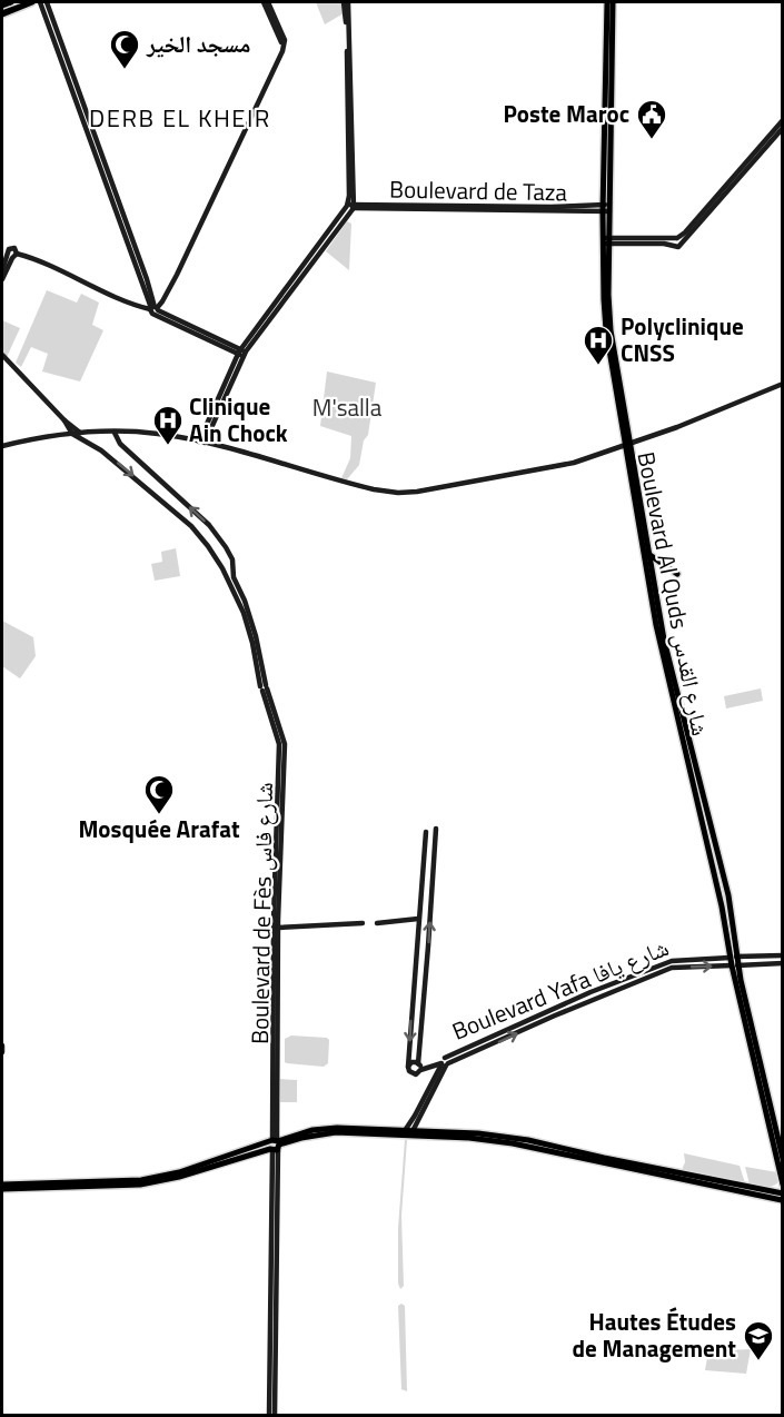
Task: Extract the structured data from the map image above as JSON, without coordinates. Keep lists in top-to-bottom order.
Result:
{
  "streets": {
    "main road": ["Boulevard Al Quds شارع القدس"],
    "street": ["Boulevard de Taza", "Boulevard de Fès شارع فاس", "Boulevard Yafa شارع يافا"]
  },
  "crossings": [
    ["Boulevard de Taza", "Boulevard Al Quds شارع القدس"],
    ["Boulevard Al Quds شارع القدس", "Boulevard Yafa شارع يافا"]
  ],
  "districts": ["DERB EL KHEIR"],
  "parks": ["M'salla"],
  "places": {
    "mosque": ["مسجد الخير", "Mosquée Arafat"],
    "public building": ["Poste Maroc"],
    "hospital": ["Polyclinique CNSS", "Clinique Ain Chock"],
    "school or university": ["Hautes Études de Management"]
  }
}
